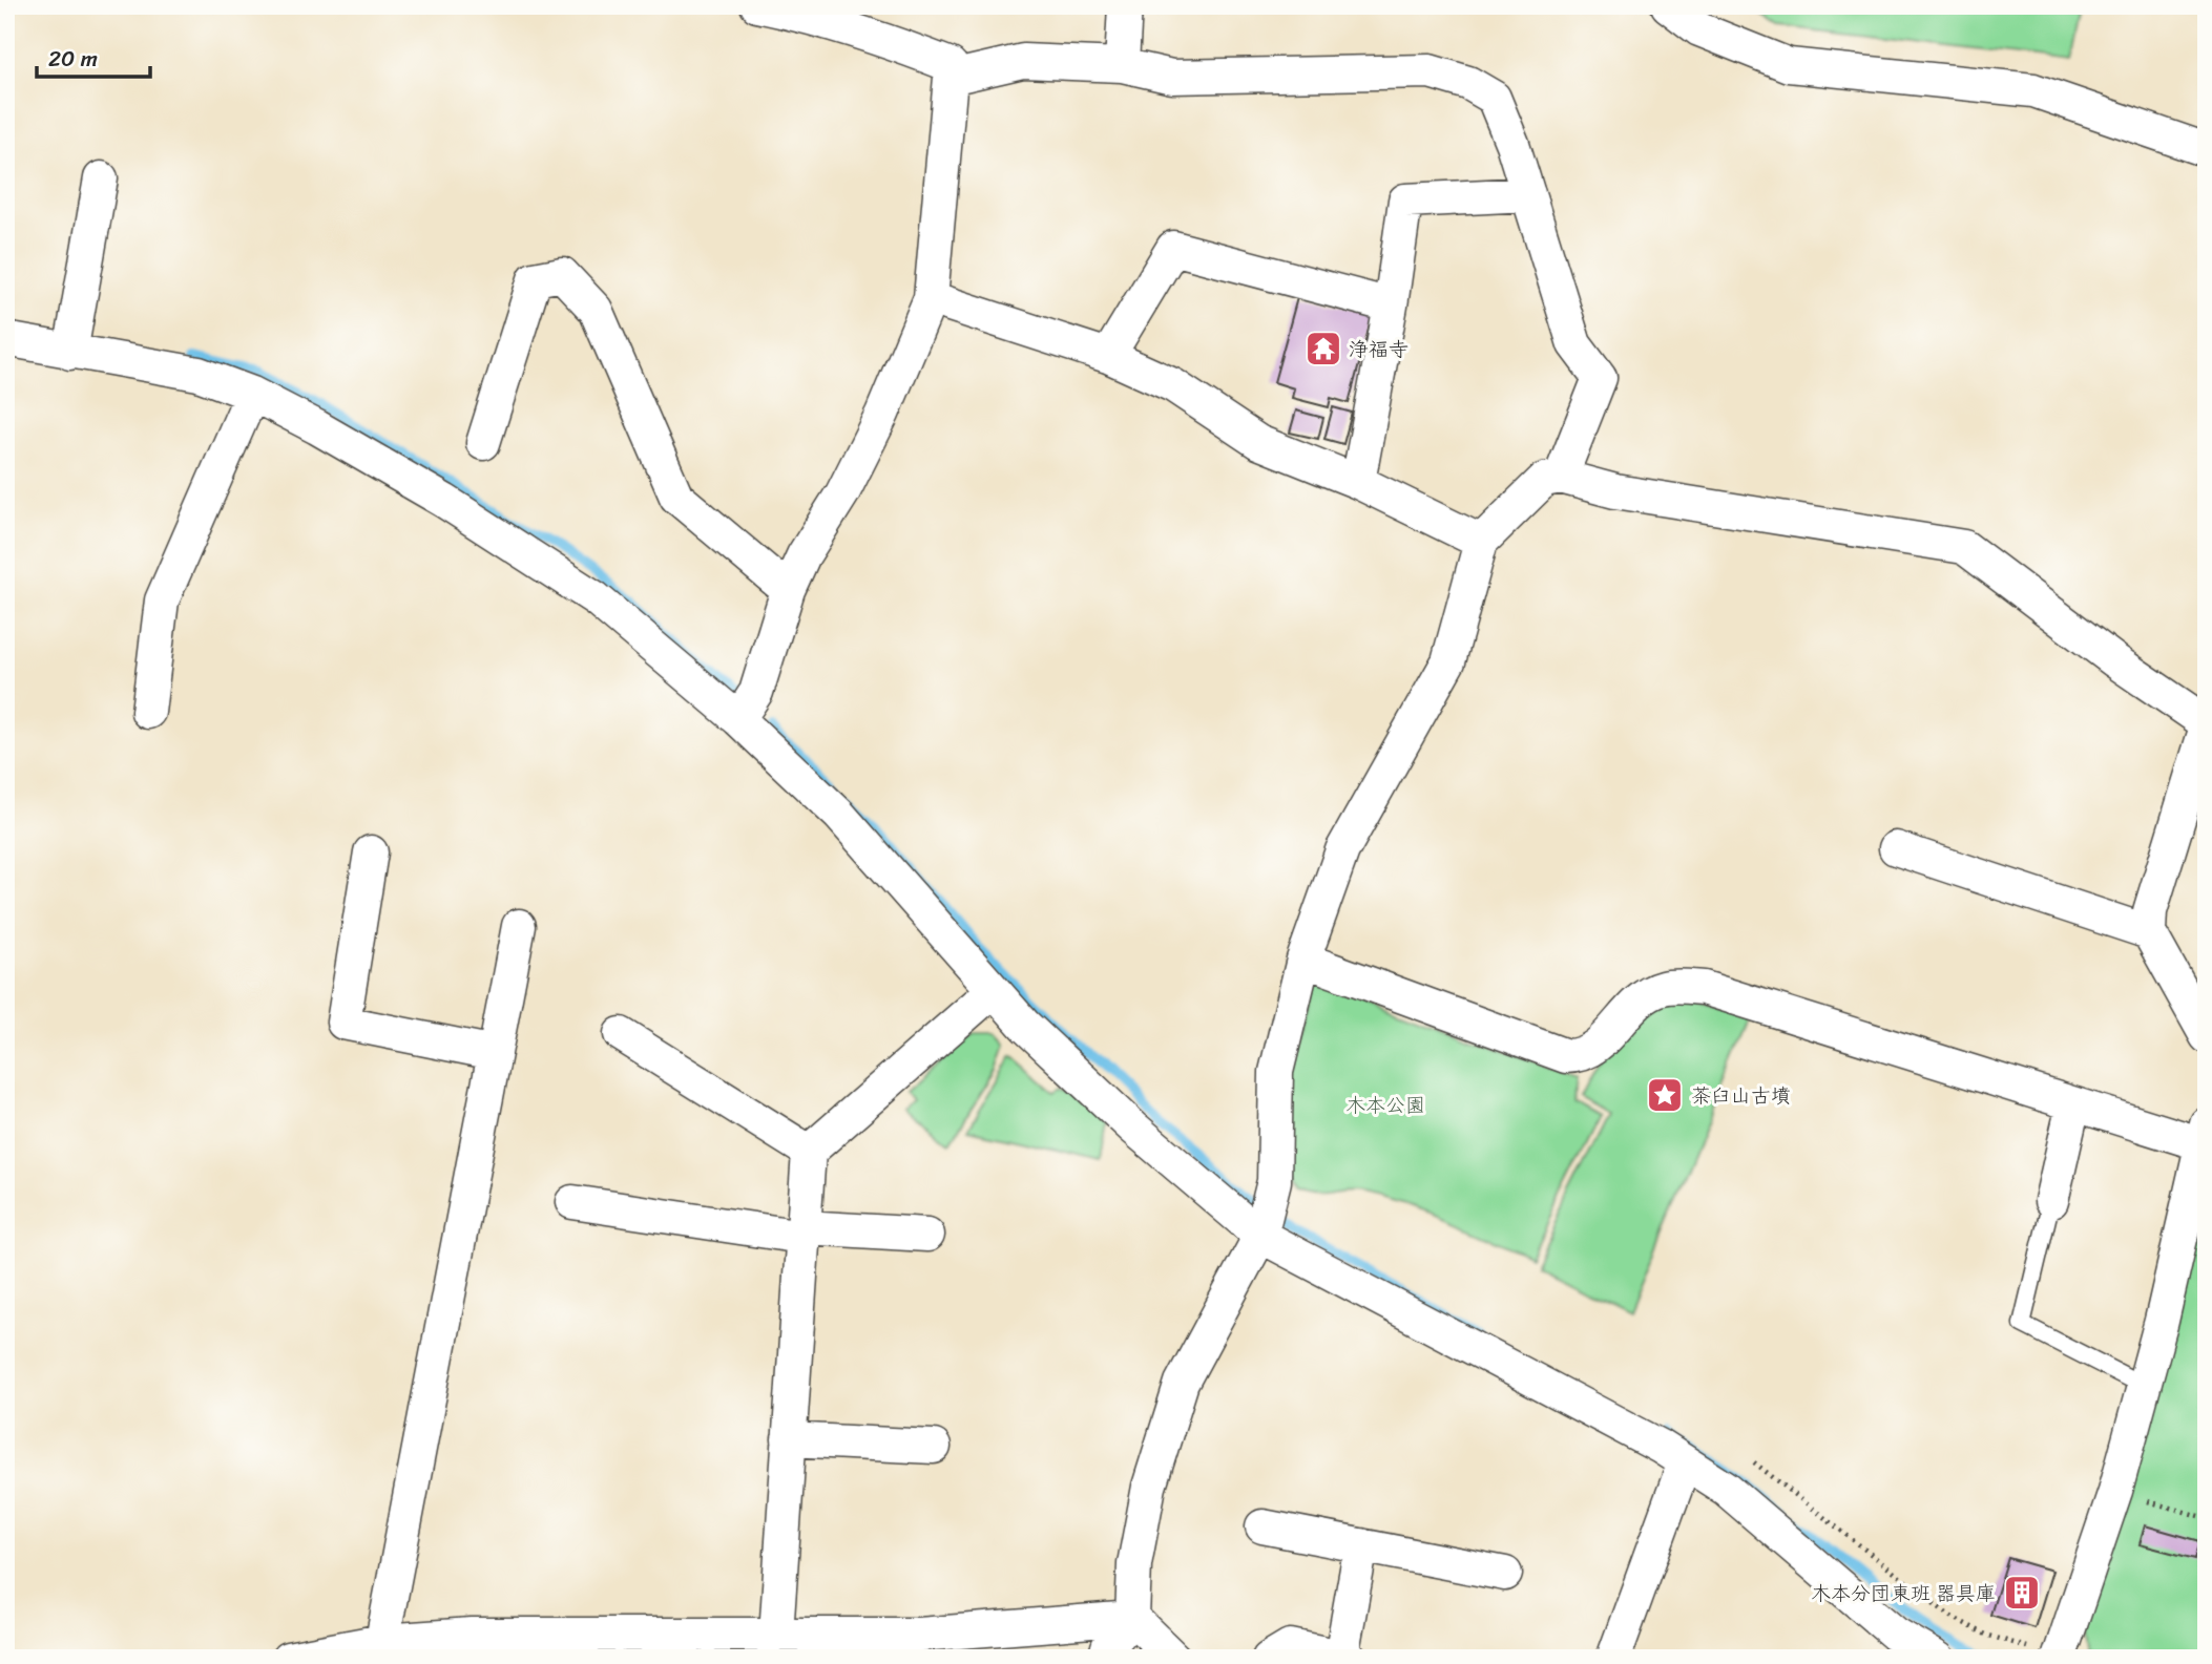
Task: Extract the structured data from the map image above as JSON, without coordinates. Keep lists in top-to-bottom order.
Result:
{
  "parks": ["木本公園"],
  "places": {
    "temple": ["浄福寺"],
    "place": ["茶臼山古墳"],
    "building": ["木本分団東班 器具庫"]
  },
  "scale_bar": "20 m"
}
